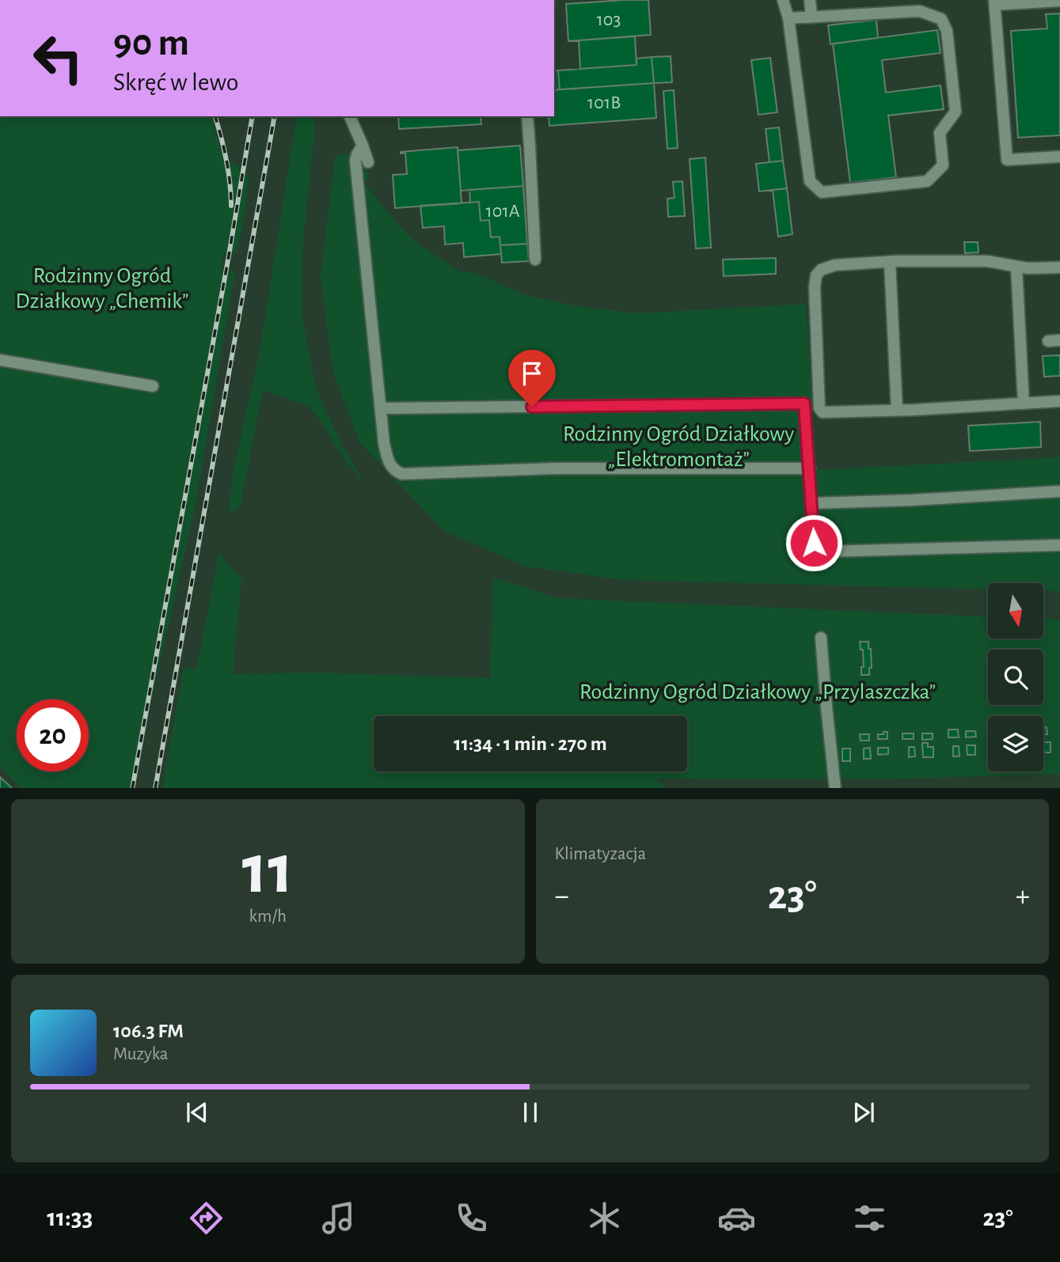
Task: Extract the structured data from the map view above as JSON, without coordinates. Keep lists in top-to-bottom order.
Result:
{
  "parks": ["Rodzinny Ogród Działkowy „Chemik”", "Rodzinny Ogród Działkowy „Elektromontaż”", "Rodzinny Ogród Działkowy „Przylaszczka”"],
  "house_numbers": ["103", "101B", "101A"],
  "north": "bottom",
  "page": {
    "turn": ["90 m", "Skręć w lewo"],
    "limit": "20",
    "trip": "11:34 · 1 min · 270 m",
    "tile": [
      ["11", "km/h"],
      "Klimatyzacja"
    ],
    "heat": ["−", "23°", "+"],
    "song": ["106.3 FM", "Muzyka"],
    "tabs": ["11:33", "23°"]
  }
}
